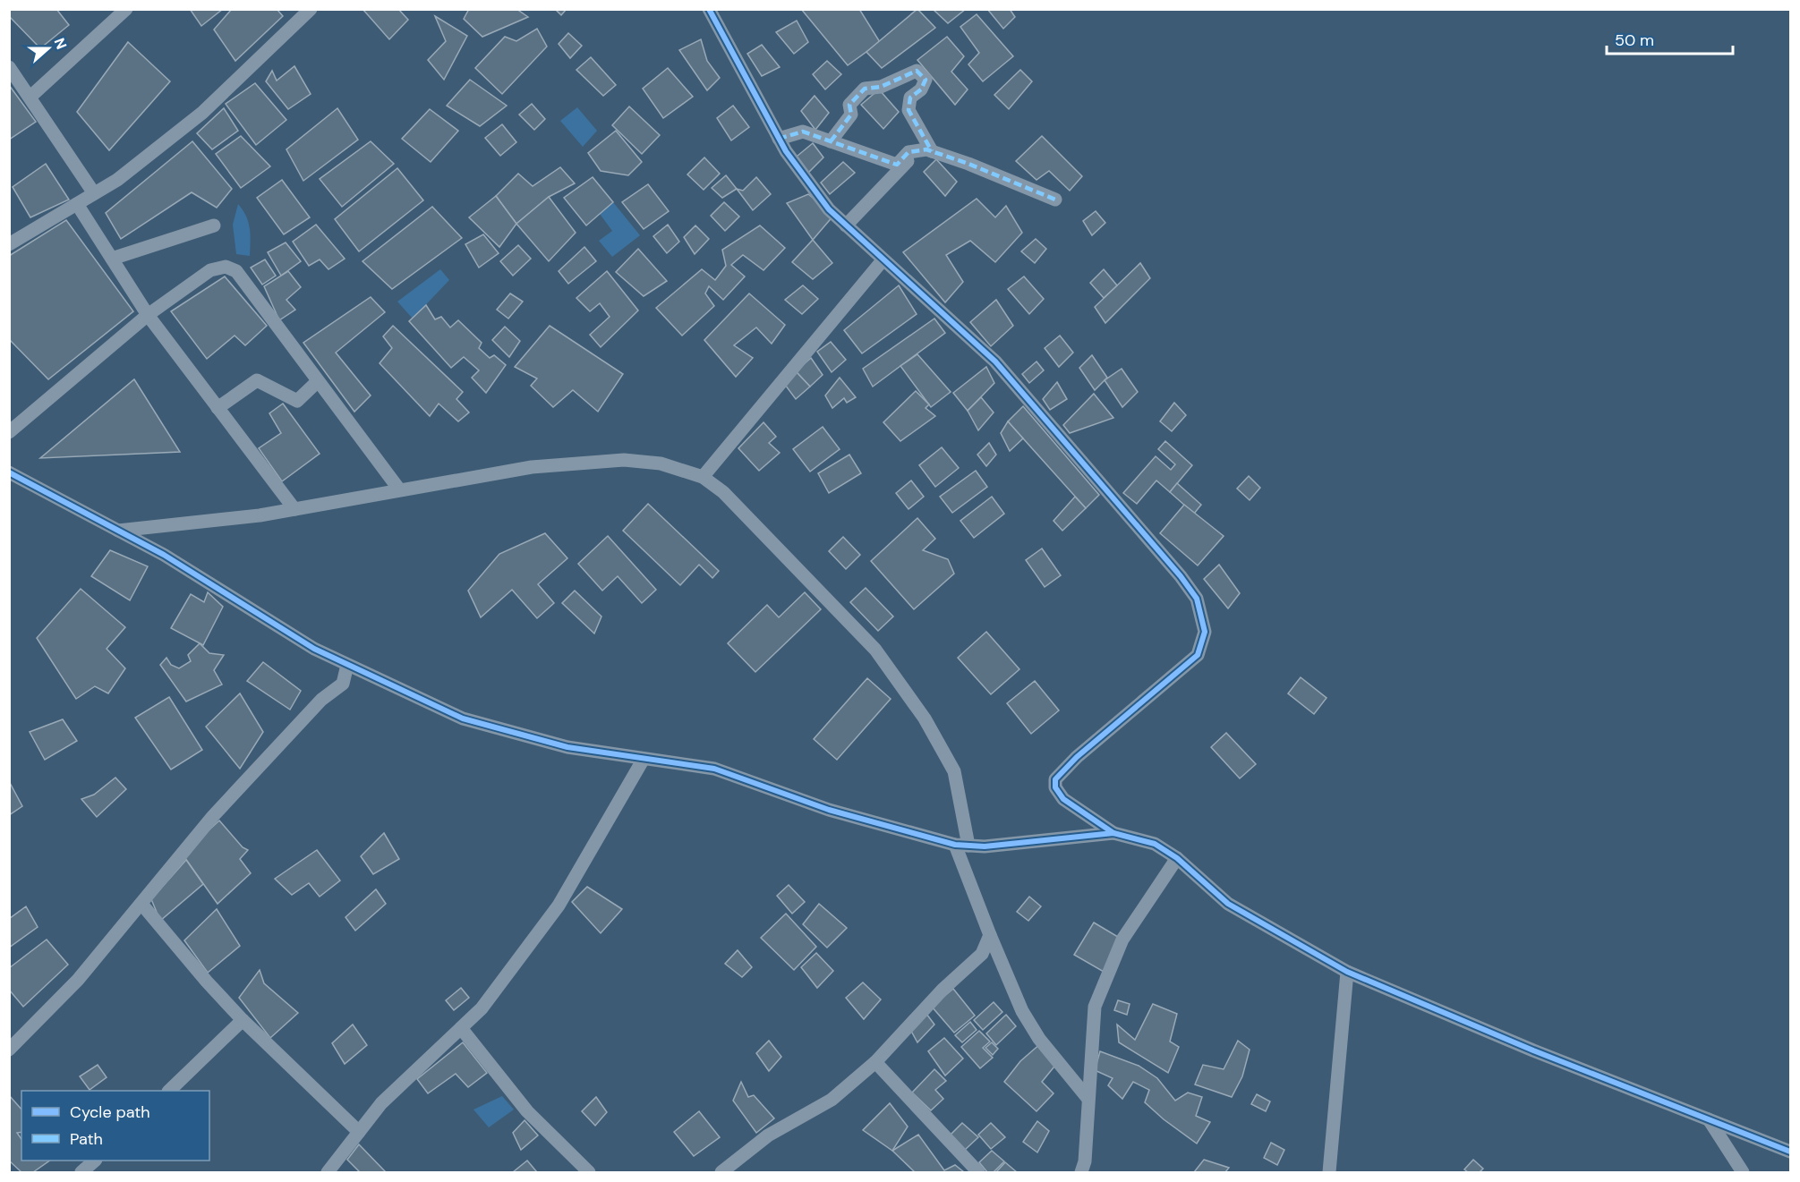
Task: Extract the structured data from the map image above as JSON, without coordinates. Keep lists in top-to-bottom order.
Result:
{
  "legend": ["Cycle path", "Path"],
  "scale_bar": "50 m",
  "north": "right"
}
